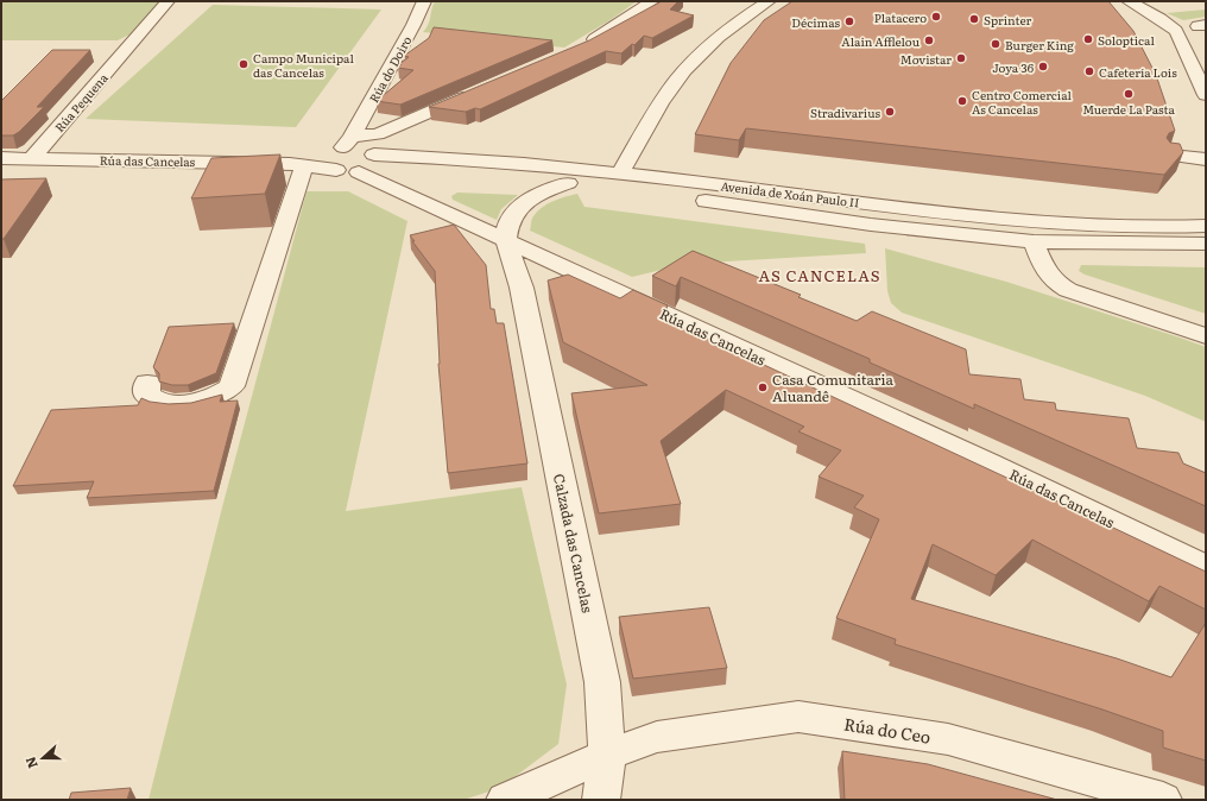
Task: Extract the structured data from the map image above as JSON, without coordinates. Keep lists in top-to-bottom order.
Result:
{
  "streets": {
    "street": [
      "Rúa do Doiro",
      "Rúa Pequena",
      "Rúa das Cancelas",
      "Avenida de Xoán Paulo II",
      "Calzada das Cancelas",
      "Rúa do Ceo"
    ]
  },
  "crossings": [
    ["Rúa do Doiro", "Rúa das Cancelas"],
    ["Rúa do Doiro", "Avenida de Xoán Paulo II"],
    ["Rúa Pequena", "Rúa das Cancelas"],
    ["Rúa das Cancelas", "Avenida de Xoán Paulo II"],
    ["Rúa das Cancelas", "Calzada das Cancelas"],
    ["Calzada das Cancelas", "Rúa do Ceo"]
  ],
  "districts": ["AS CANCELAS"],
  "places": [
    "Platacero",
    "Sprinter",
    "Décimas",
    "Soloptical",
    "Alain Afflelou",
    "Burger King",
    "Movistar",
    "Campo Municipal das Cancelas",
    "Joya 36",
    "Cafetería Lois",
    "Muerde La Pasta",
    "Centro Comercial As Cancelas",
    "Stradivarius",
    "Casa Comunitaria Aluandê"
  ],
  "north": "left"
}
